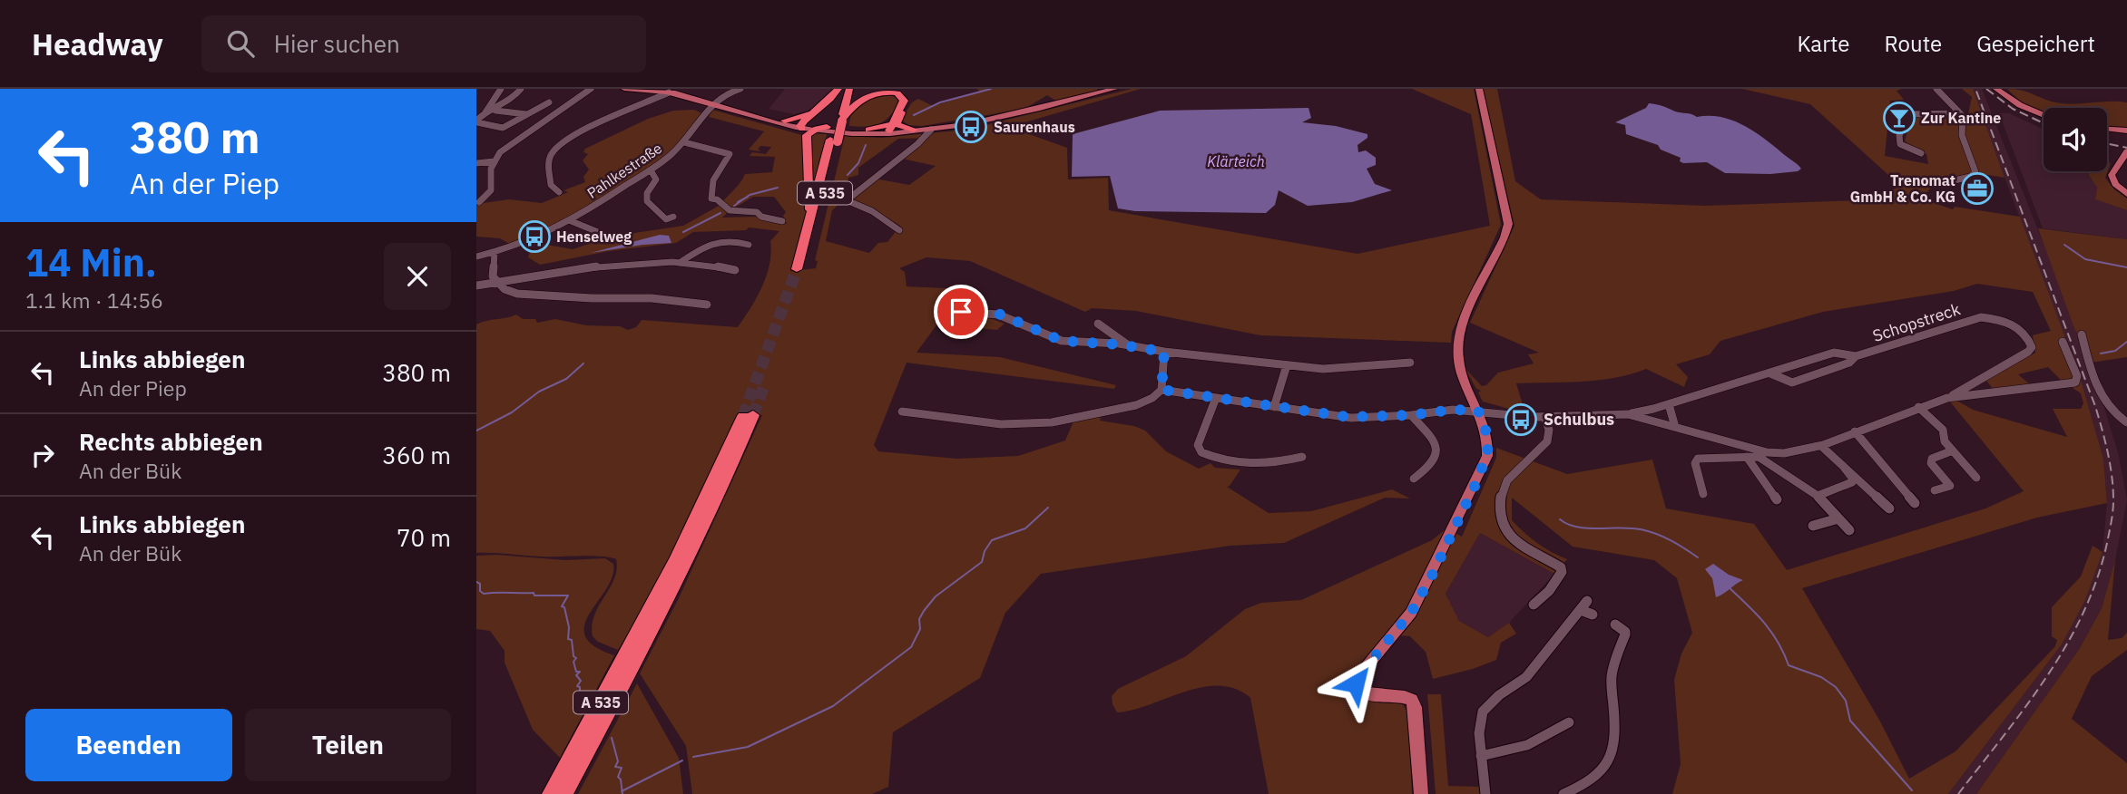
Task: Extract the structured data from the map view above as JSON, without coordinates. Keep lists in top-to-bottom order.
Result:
{
  "streets": {
    "highway": ["A 535"],
    "street": ["Pahlkestraße", "Schopstreck"]
  },
  "water": ["Klärteich"],
  "places": {
    "bar": ["Zur Kantine"],
    "bus stop": ["Saurenhaus", "Henselweg", "Schulbus"],
    "office": ["Trenomat GmbH & Co. KG"]
  },
  "page": {
    "header": "Headway",
    "search": "Hier suchen",
    "nav": ["Karte", "Route", "Gespeichert"],
    "turn": ["380 m", "An der Piep"],
    "heading": ["14 Min.", "1.1 km · 14:56"],
    "list": [
      {
        "name": "Links abbiegen",
        "note": "An der Piep",
        "value": "380 m"
      },
      {
        "name": "Rechts abbiegen",
        "note": "An der Bük",
        "value": "360 m"
      },
      {
        "name": "Links abbiegen",
        "note": "An der Bük",
        "value": "70 m"
      }
    ],
    "buttons": ["Beenden", "Teilen"]
  }
}
